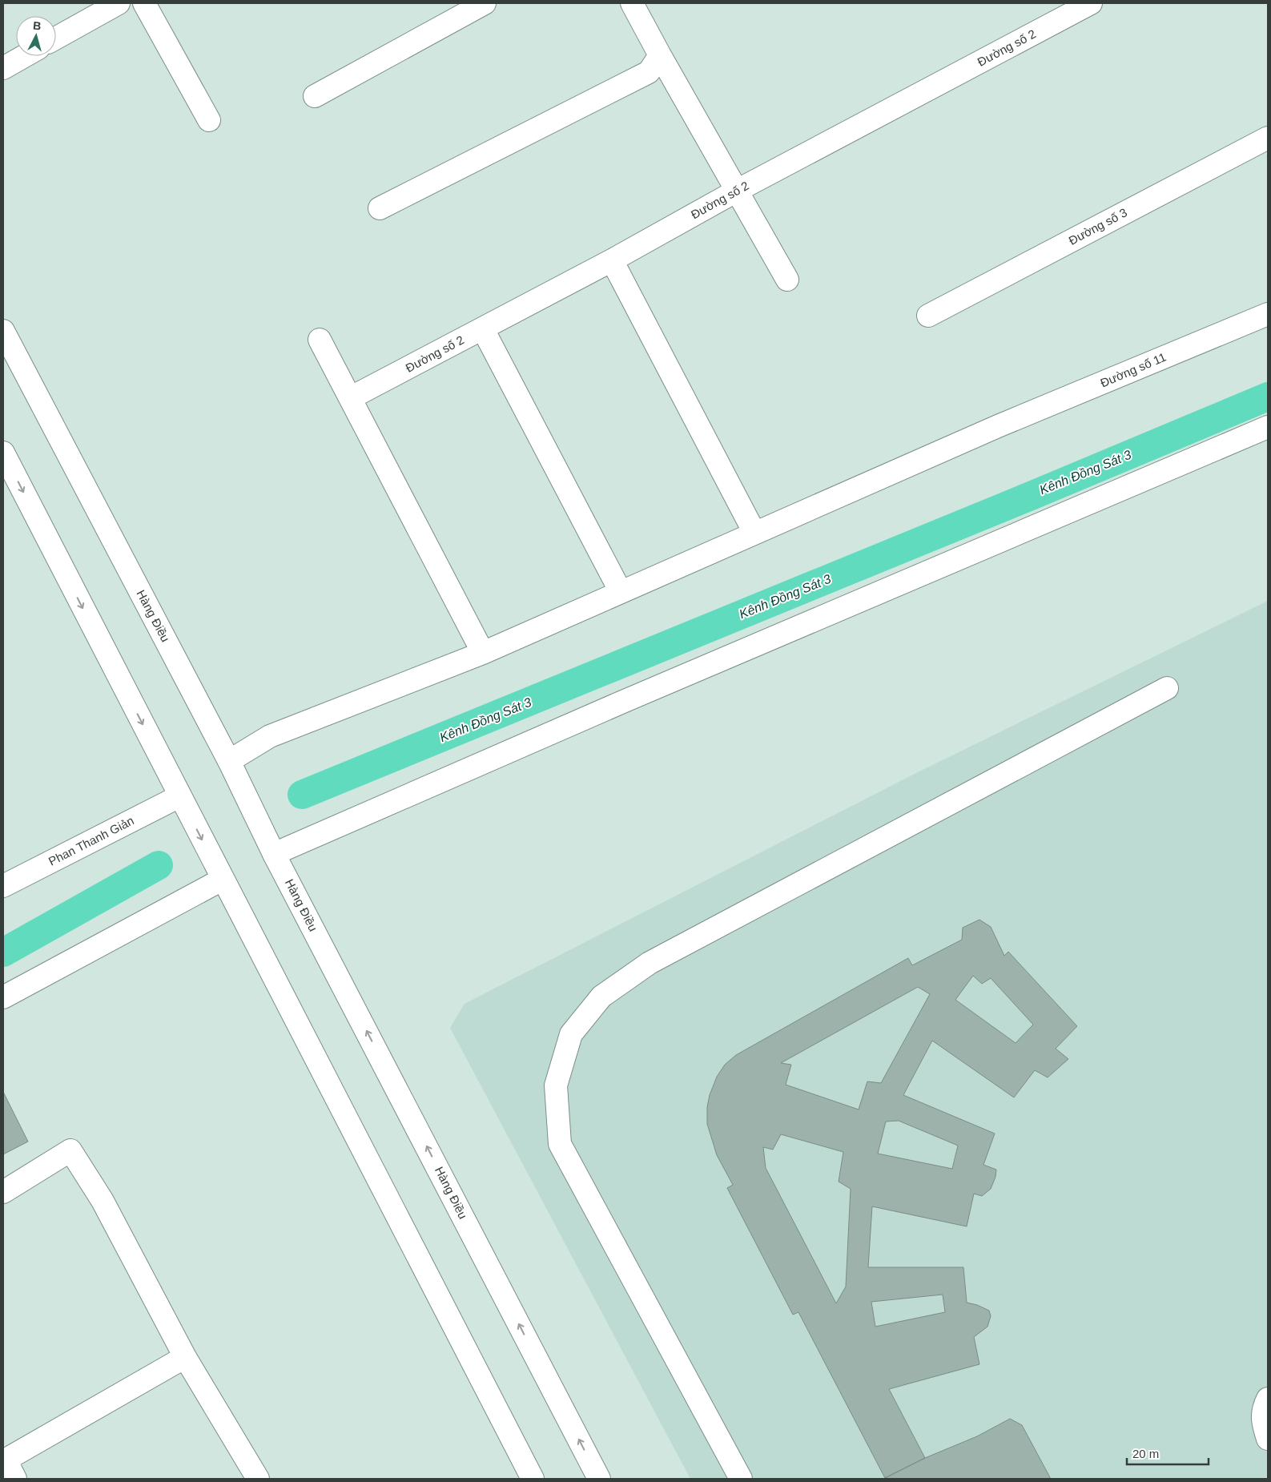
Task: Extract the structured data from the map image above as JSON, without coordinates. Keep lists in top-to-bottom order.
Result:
{
  "streets": {
    "street": [
      "Đường số 2",
      "Đường số 3",
      "Đường số 11",
      "Hàng Điều",
      "Phan Thanh Giản"
    ]
  },
  "crossings": [
    ["Đường số 11", "Hàng Điều"]
  ],
  "water": ["Kênh Đồng Sát 3"],
  "scale_bar": "20 m",
  "north": "top"
}
